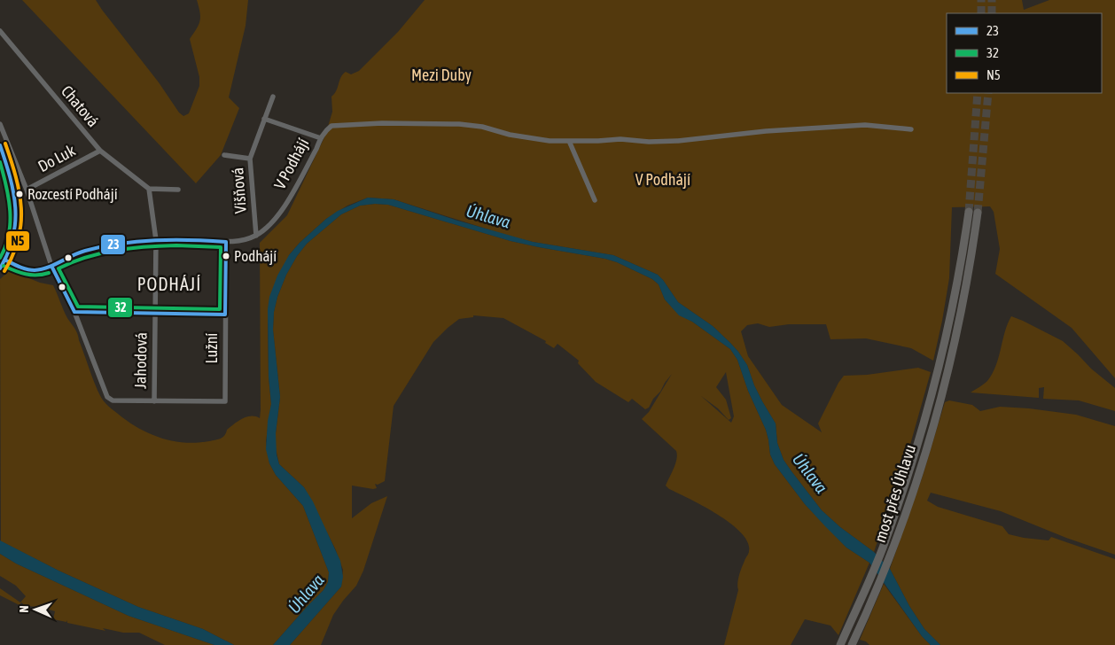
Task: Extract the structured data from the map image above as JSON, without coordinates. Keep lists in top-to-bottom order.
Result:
{
  "streets": {
    "highway": ["most přes Úhlavu"],
    "street": [
      "Chatová",
      "Do Luk",
      "V Podhájí",
      "Višňová",
      "Lužní",
      "Jahodová"
    ]
  },
  "crossings": [
    ["Chatová", "Do Luk"],
    ["Chatová", "Jahodová"],
    ["V Podhájí", "Višňová"],
    ["V Podhájí", "Lužní"],
    ["V Podhájí", "Jahodová"],
    ["Lužní", "Jahodová"]
  ],
  "districts": ["PODHÁJÍ"],
  "water": ["Úhlava"],
  "parks": ["Mezi Duby", "V Podhájí"],
  "places": ["Rozcestí Podhájí", "Podhájí"],
  "lines": ["transit line N5", "transit line 23", "transit line 32"],
  "legend": ["23", "32", "N5"],
  "north": "left"
}
